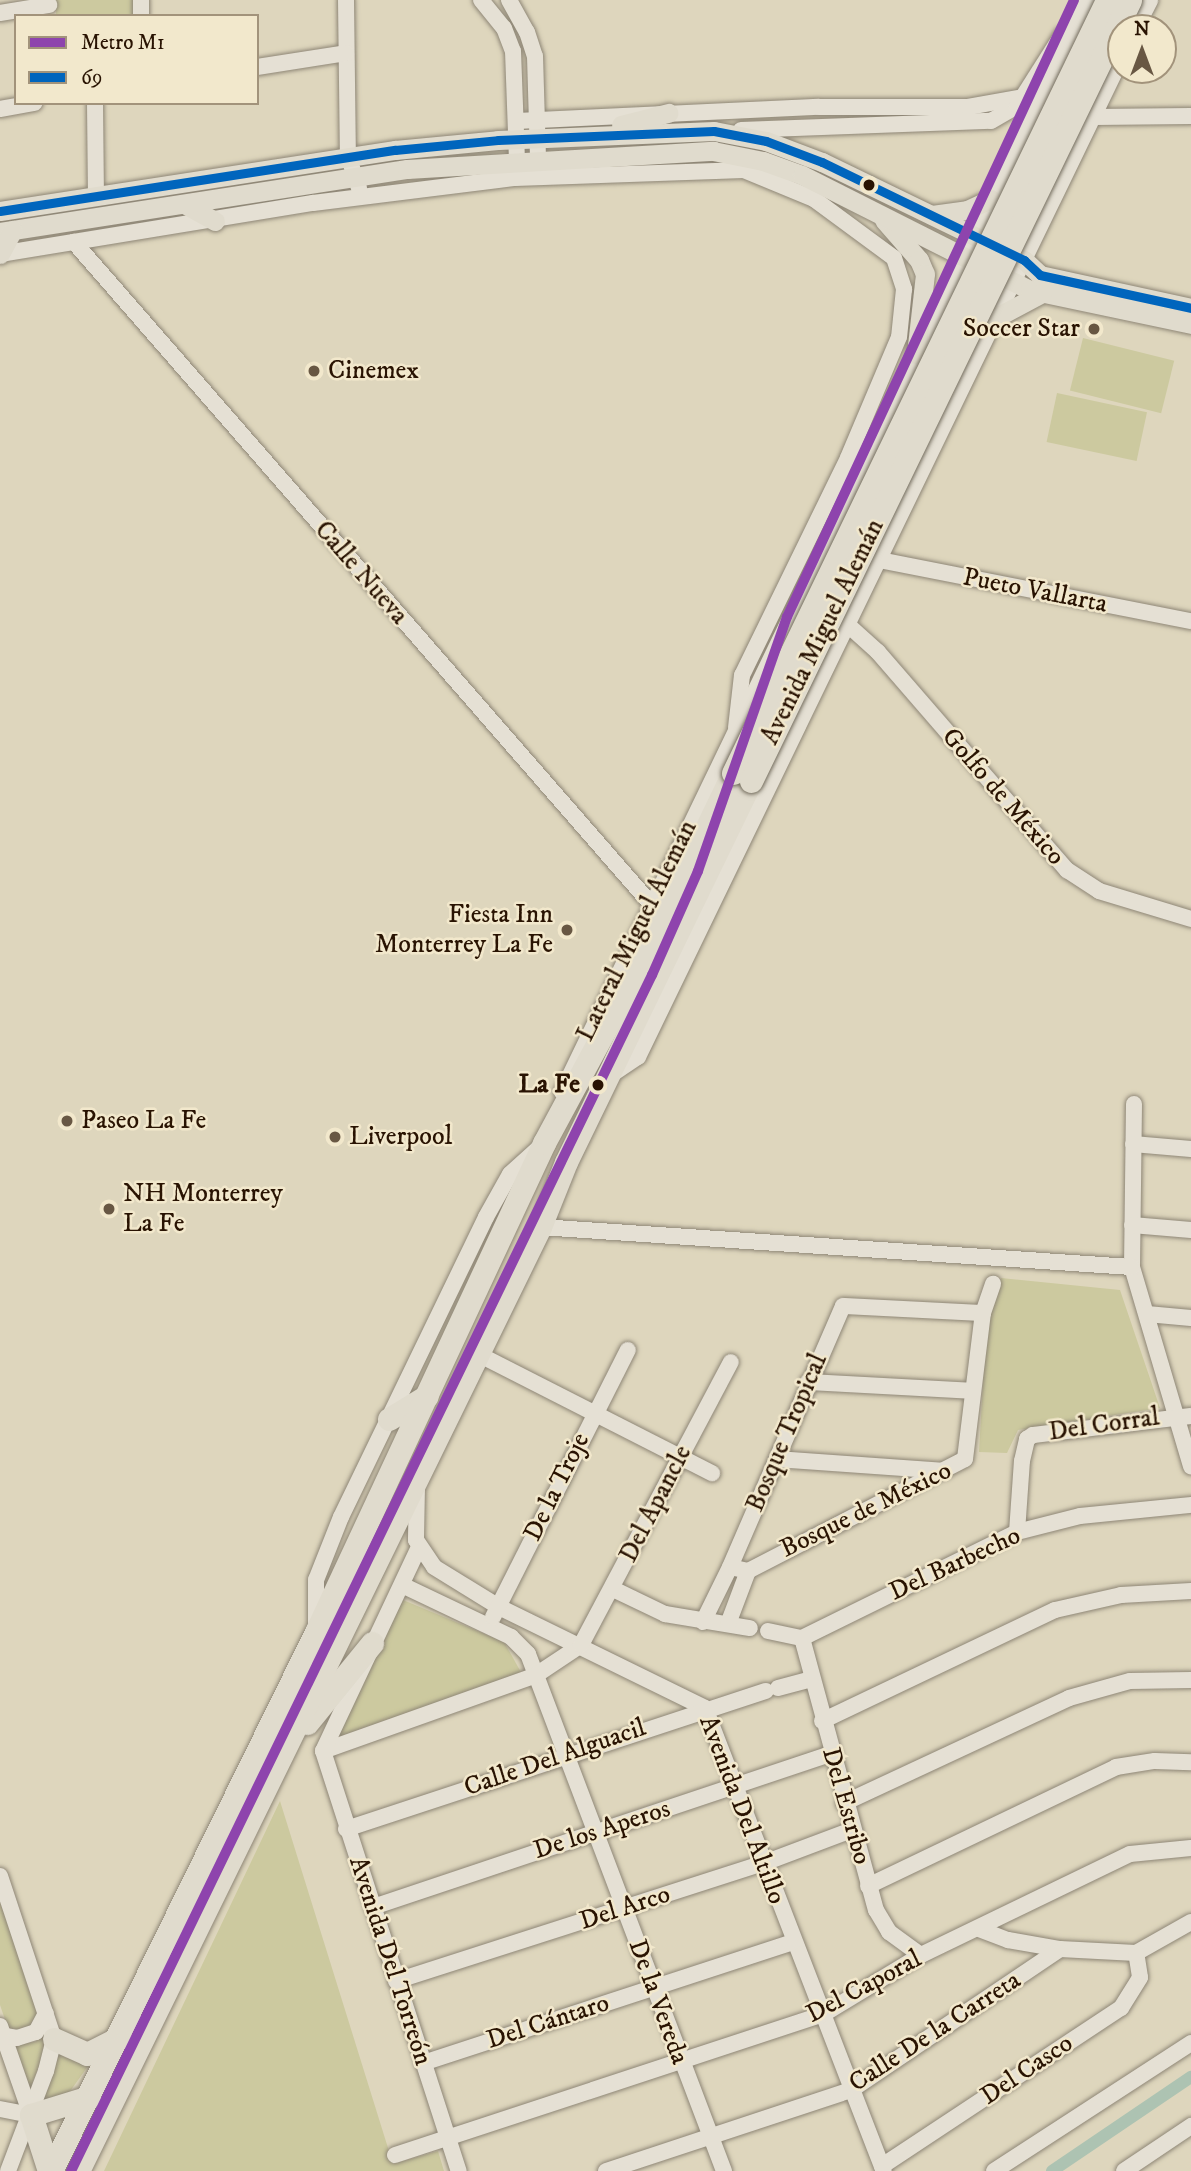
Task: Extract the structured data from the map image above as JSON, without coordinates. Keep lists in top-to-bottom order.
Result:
{
  "streets": {
    "highway": ["Avenida Miguel Alemán"],
    "street": [
      "Calle Nueva",
      "Pueto Vallarta",
      "Golfo de México",
      "Lateral Miguel Alemán",
      "Del Corral",
      "Bosque Tropical",
      "De la Troje",
      "Del Apancle",
      "Bosque de México",
      "Del Barbecho",
      "Calle Del Alguacil",
      "Del Estribo",
      "Avenida Del Altillo",
      "De los Aperos",
      "Del Arco",
      "Avenida Del Torreón",
      "Del Caporal",
      "De la Vereda",
      "Del Cántaro",
      "Calle De la Carreta",
      "Del Casco"
    ]
  },
  "crossings": [
    ["Calle Nueva", "Lateral Miguel Alemán"],
    ["Avenida Miguel Alemán", "Lateral Miguel Alemán"],
    ["Del Corral", "Del Barbecho"],
    ["Bosque Tropical", "Bosque de México"],
    ["De la Troje", "Avenida Del Altillo"],
    ["De la Troje", "De la Vereda"],
    ["Del Apancle", "Avenida Del Altillo"],
    ["Del Barbecho", "Del Estribo"],
    ["Calle Del Alguacil", "Del Estribo"],
    ["Calle Del Alguacil", "Avenida Del Altillo"],
    ["Calle Del Alguacil", "Avenida Del Torreón"],
    ["Calle Del Alguacil", "De la Vereda"],
    ["Del Estribo", "De los Aperos"],
    ["Del Estribo", "Del Arco"],
    ["Del Estribo", "Del Caporal"],
    ["Avenida Del Altillo", "De los Aperos"],
    ["Avenida Del Altillo", "Del Arco"],
    ["Avenida Del Altillo", "Del Caporal"],
    ["Avenida Del Altillo", "Del Cántaro"],
    ["Avenida Del Altillo", "Calle De la Carreta"],
    ["Avenida Del Altillo", "Del Casco"],
    ["De los Aperos", "Avenida Del Torreón"],
    ["De los Aperos", "De la Vereda"],
    ["Del Arco", "Avenida Del Torreón"],
    ["Del Arco", "De la Vereda"],
    ["Avenida Del Torreón", "Del Caporal"],
    ["Avenida Del Torreón", "Del Cántaro"],
    ["Del Caporal", "De la Vereda"],
    ["Del Caporal", "Calle De la Carreta"],
    ["De la Vereda", "Del Cántaro"],
    ["De la Vereda", "Calle De la Carreta"]
  ],
  "places": [
    "Soccer Star",
    "Cinemex",
    "Fiesta Inn Monterrey La Fe",
    "La Fe",
    "Paseo La Fe",
    "Liverpool",
    "NH Monterrey La Fe"
  ],
  "lines": ["metro line M1", "transit line 69"],
  "legend": ["Metro M1", "69"],
  "north": "top"
}
